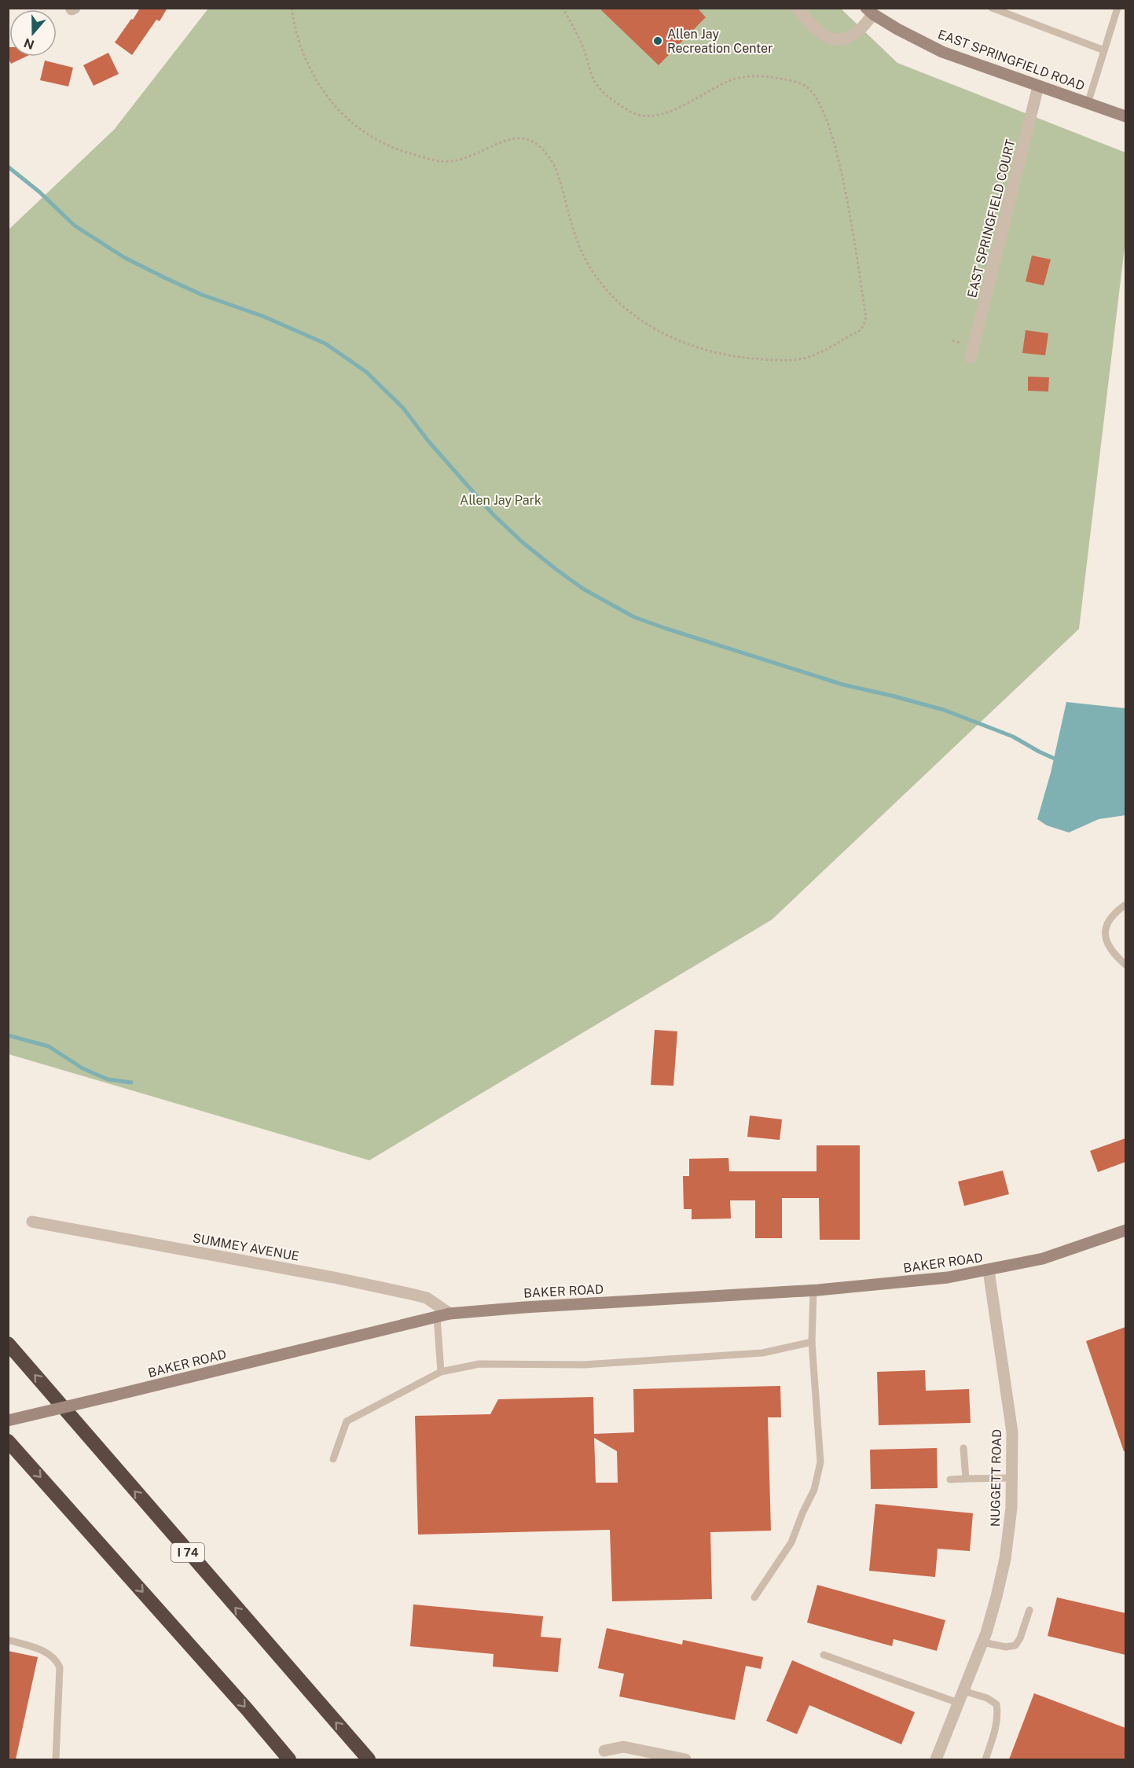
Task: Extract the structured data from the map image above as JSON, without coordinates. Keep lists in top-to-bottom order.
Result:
{
  "streets": {
    "highway": ["I 74"],
    "street": [
      "EAST SPRINGFIELD ROAD",
      "EAST SPRINGFIELD COURT",
      "SUMMEY AVENUE",
      "BAKER ROAD",
      "NUGGETT ROAD"
    ]
  },
  "crossings": [
    ["EAST SPRINGFIELD ROAD", "EAST SPRINGFIELD COURT"],
    ["SUMMEY AVENUE", "BAKER ROAD"],
    ["BAKER ROAD", "NUGGETT ROAD"]
  ],
  "parks": ["Allen Jay Park"],
  "places": ["Allen Jay Recreation Center"],
  "north": "bottom"
}
